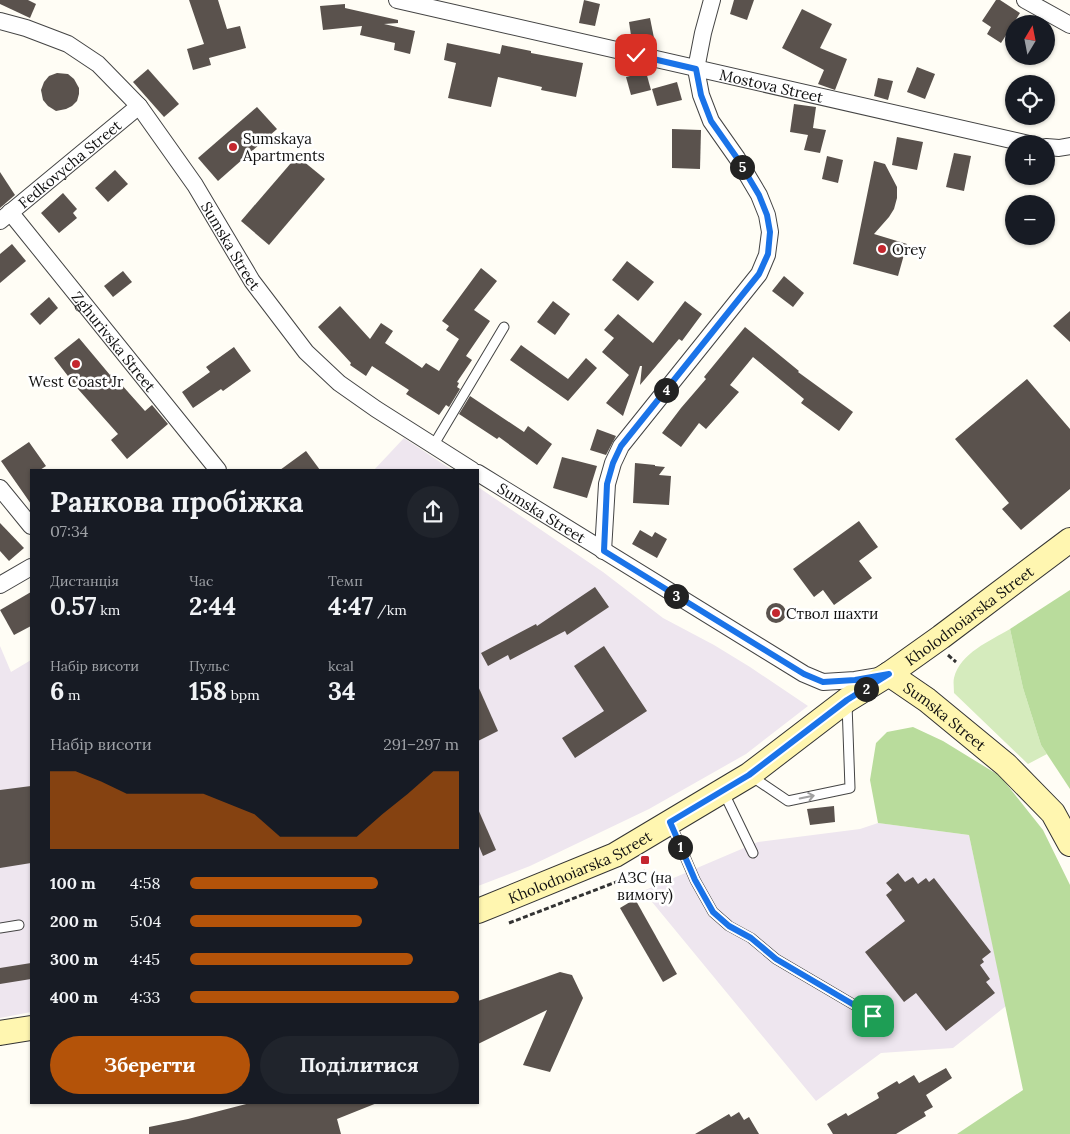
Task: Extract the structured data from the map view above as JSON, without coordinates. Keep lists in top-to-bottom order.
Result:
{
  "streets": {
    "main road": ["Sumska Street", "Kholodnoiarska Street"],
    "street": ["Mostova Street", "Fedkovycha Street", "Zghurivska Street"]
  },
  "crossings": [
    ["Fedkovycha Street", "Sumska Street"],
    ["Fedkovycha Street", "Zghurivska Street"],
    ["Sumska Street", "Kholodnoiarska Street"]
  ],
  "places": {
    "other": [
      "Sumskaya Apartments",
      "Orey",
      "West Coast Jr",
      "Ствол шахти"
    ],
    "transit": ["АЗС (на вимогу)"]
  },
  "north": "top",
  "page": {
    "map_buttons": ["+", "−"],
    "pins": [
      "5",
      "4",
      "3",
      "2",
      "1"
    ],
    "heading": ["Ранкова пробіжка", "07:34"],
    "stats": [
      ["Дистанція", "0.57 km"],
      ["Час", "2:44"],
      ["Темп", "4:47 /km"],
      ["Набір висоти", "6 m"],
      ["Пульс", "158 bpm"],
      ["kcal", "34"]
    ],
    "chart": ["Набір висоти", "291–297 m"],
    "list": [
      {
        "name": "100 m",
        "note": "4:58"
      },
      {
        "name": "200 m",
        "note": "5:04"
      },
      {
        "name": "300 m",
        "note": "4:45"
      },
      {
        "name": "400 m",
        "note": "4:33"
      }
    ],
    "buttons": ["Зберегти", "Поділитися"]
  }
}
